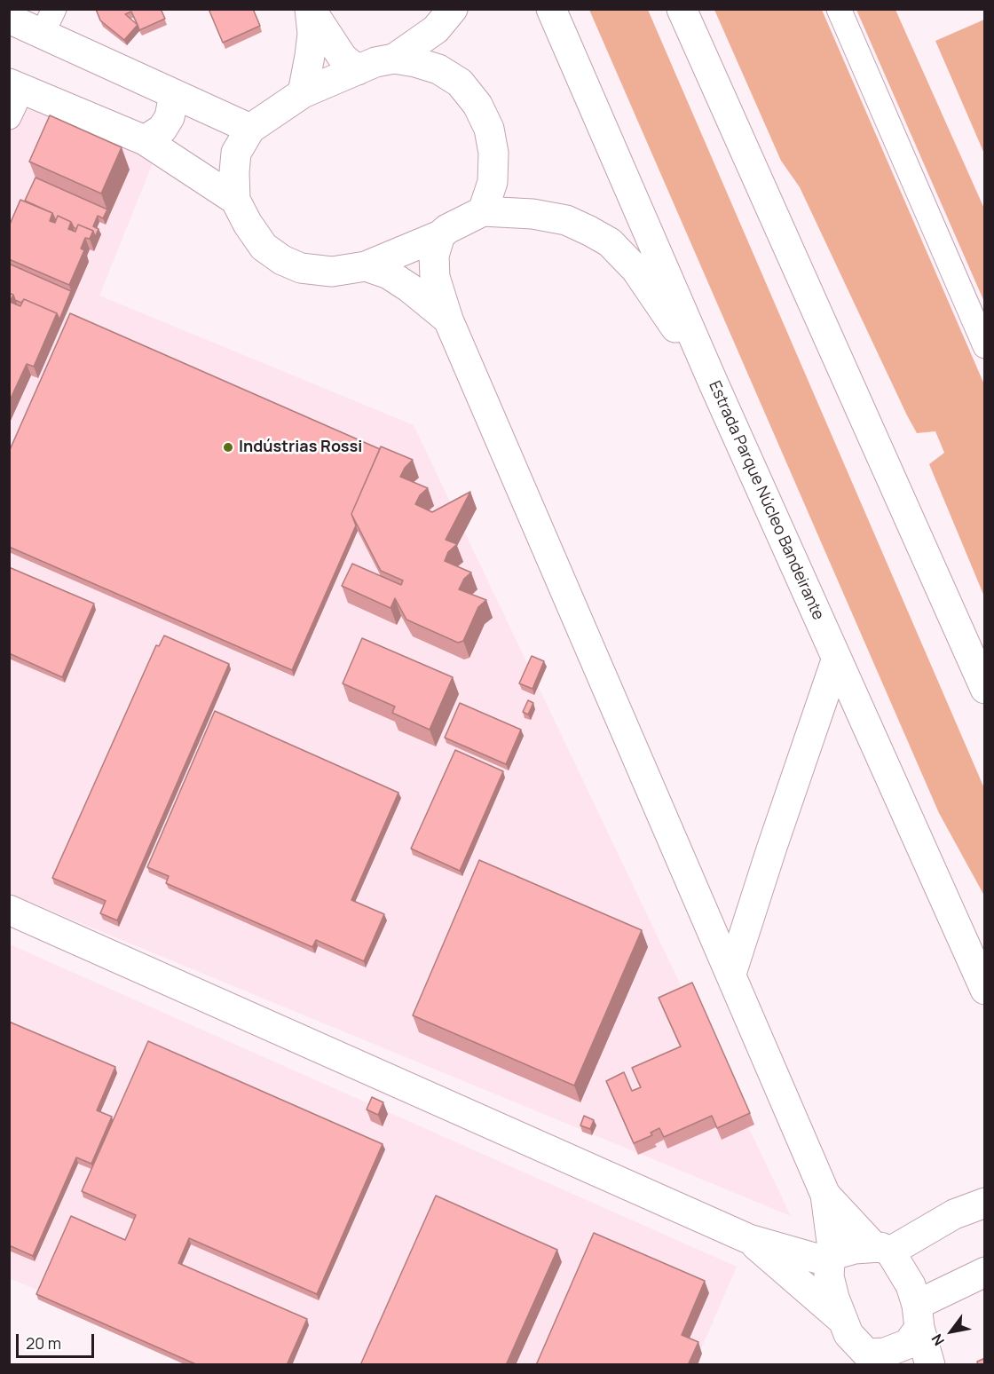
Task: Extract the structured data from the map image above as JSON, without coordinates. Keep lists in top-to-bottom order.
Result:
{
  "streets": {
    "main road": ["Estrada Parque Núcleo Bandeirante"]
  },
  "places": ["Indústrias Rossi"],
  "scale_bar": "20 m",
  "north": "bottom left"
}
